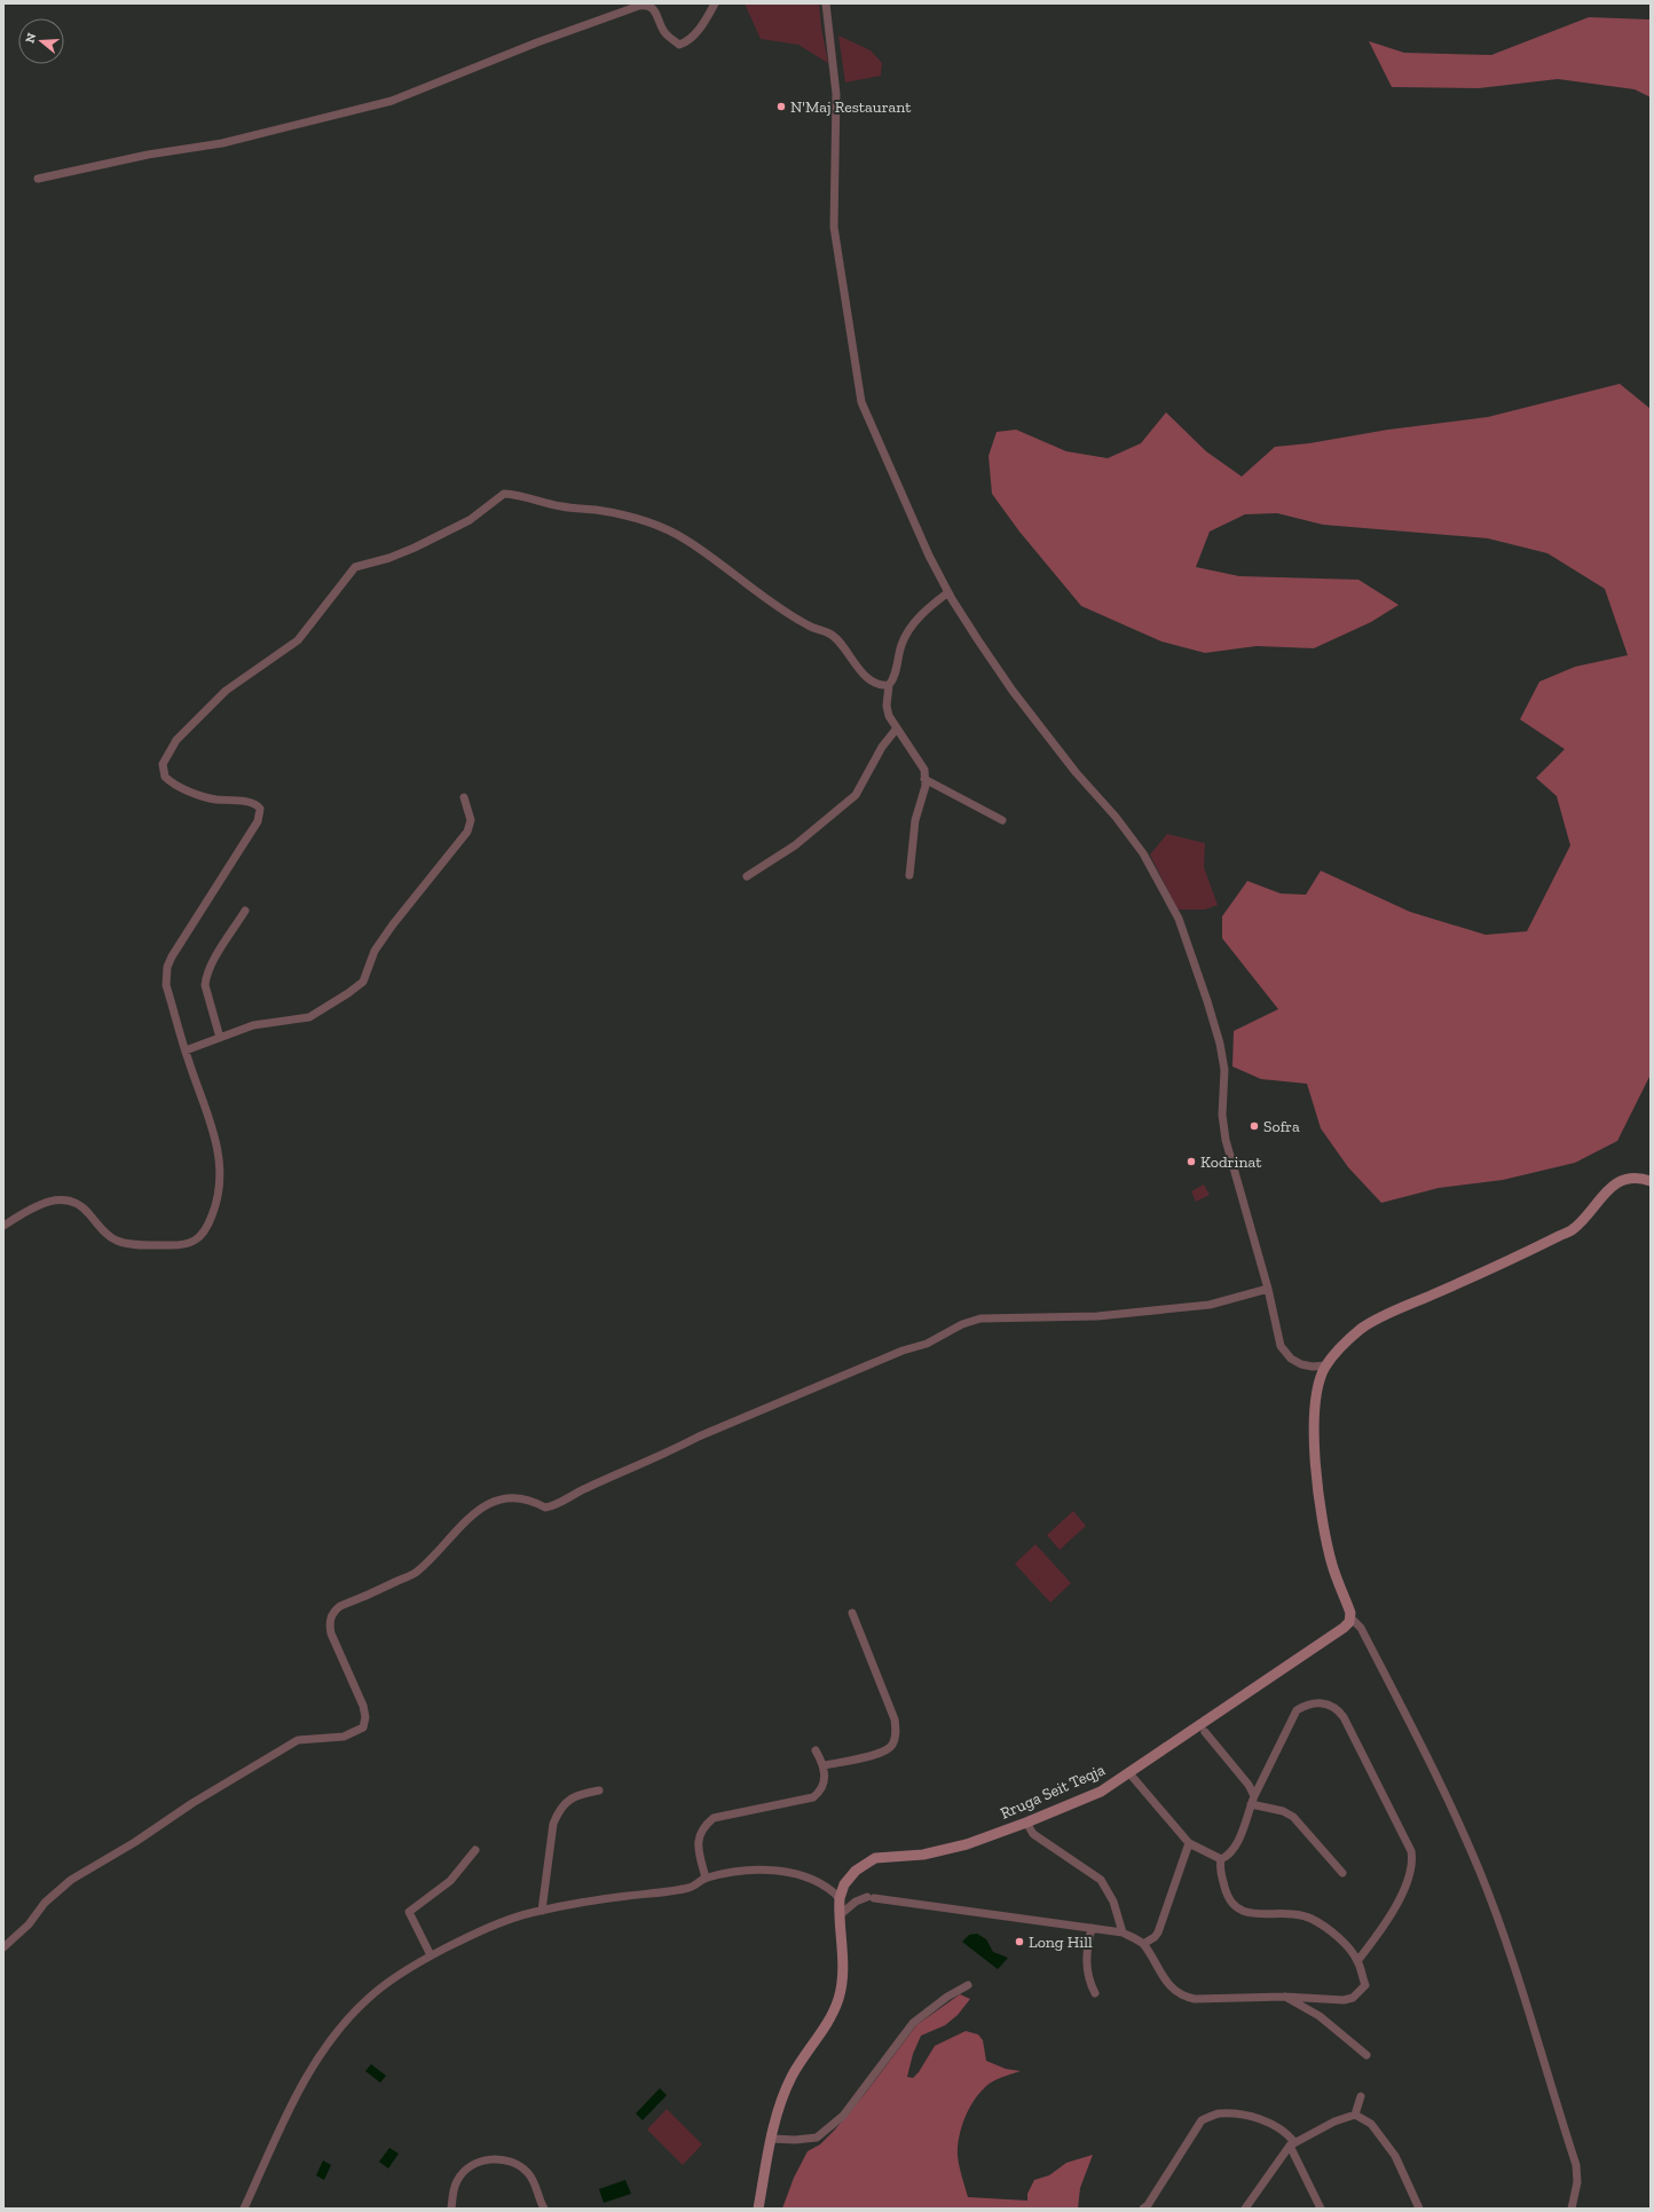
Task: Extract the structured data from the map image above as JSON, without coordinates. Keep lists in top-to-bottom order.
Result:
{
  "streets": {
    "main road": ["Rruga Seit Teqja"]
  },
  "places": [
    "N'Maj Restaurant",
    "Sofra",
    "Kodrinat",
    "Long Hill"
  ],
  "north": "left"
}
